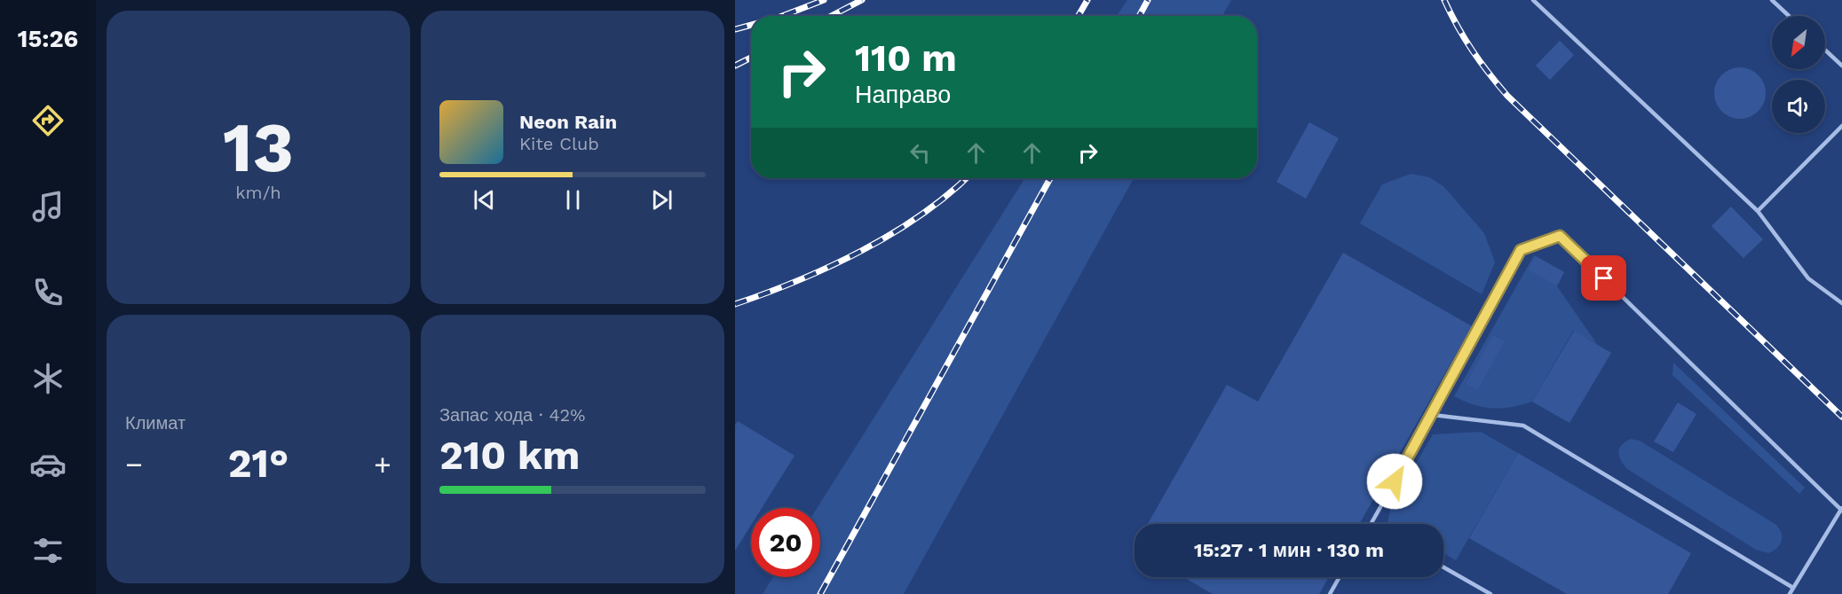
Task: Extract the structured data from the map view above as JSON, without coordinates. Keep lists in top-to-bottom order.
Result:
{
  "north": "bottom left",
  "page": {
    "tabs": "15:26",
    "tile": [
      ["13", "km/h"],
      "Климат",
      ["Запас хода · 42%", "210 km"]
    ],
    "turn": ["110 m", "Направо"],
    "song": ["Neon Rain", "Kite Club"],
    "heat": ["−", "21°", "+"],
    "limit": "20",
    "trip": "15:27 · 1 мин · 130 m"
  }
}
